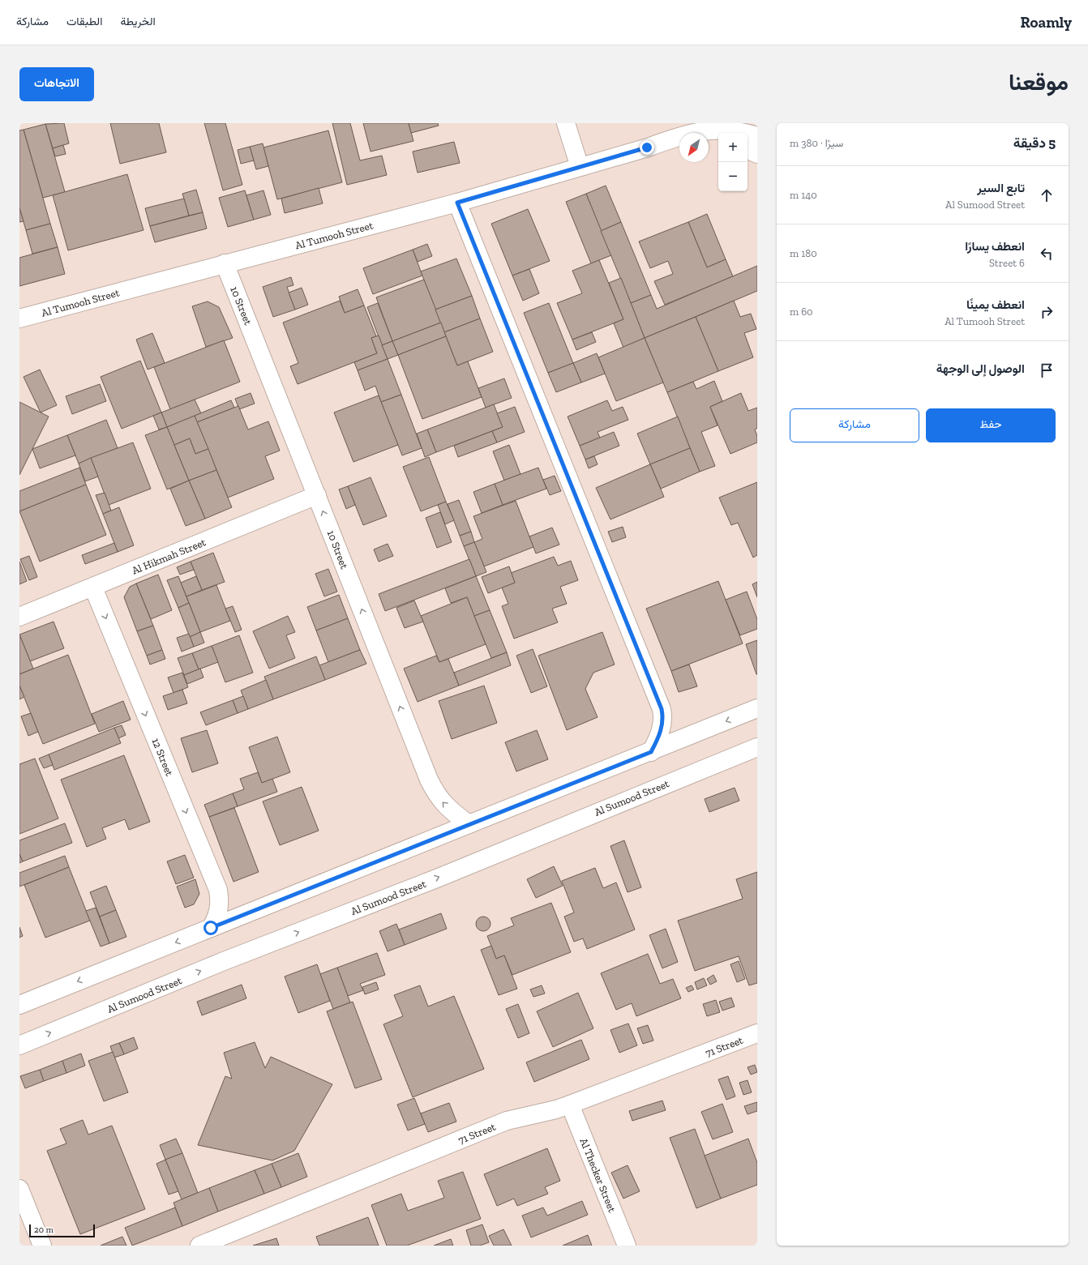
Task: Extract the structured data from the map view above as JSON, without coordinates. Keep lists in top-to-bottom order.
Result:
{
  "streets": {
    "street": [
      "Al Tumooh Street",
      "10 Street",
      "Al Hikmah Street",
      "12 Street",
      "Al Sumood Street",
      "71 Street",
      "Al Thecker Street"
    ]
  },
  "crossings": [
    ["Al Tumooh Street", "10 Street"],
    ["10 Street", "Al Hikmah Street"],
    ["Al Hikmah Street", "12 Street"],
    ["71 Street", "Al Thecker Street"]
  ],
  "one_way": ["10 Street", "12 Street"],
  "scale_bar": "20 m",
  "north": "bottom left",
  "page": {
    "header": "Roamly",
    "nav": ["الخريطة", "الطبقات", "مشاركة"],
    "title": "موقعنا",
    "buttons": [
      "الاتجاهات",
      ["حفظ", "مشاركة"]
    ],
    "heading": ["5 دقيقة", "سيرًا · 380 m"],
    "map_buttons": ["+", "−"],
    "list": [
      ["تابع السير", "Al Sumood Street", "140 m"],
      ["انعطف يسارًا", "6 Street", "180 m"],
      ["انعطف يمينًا", "Al Tumooh Street", "60 m"],
      "الوصول إلى الوجهة"
    ],
    "scale": "20 m"
  }
}
